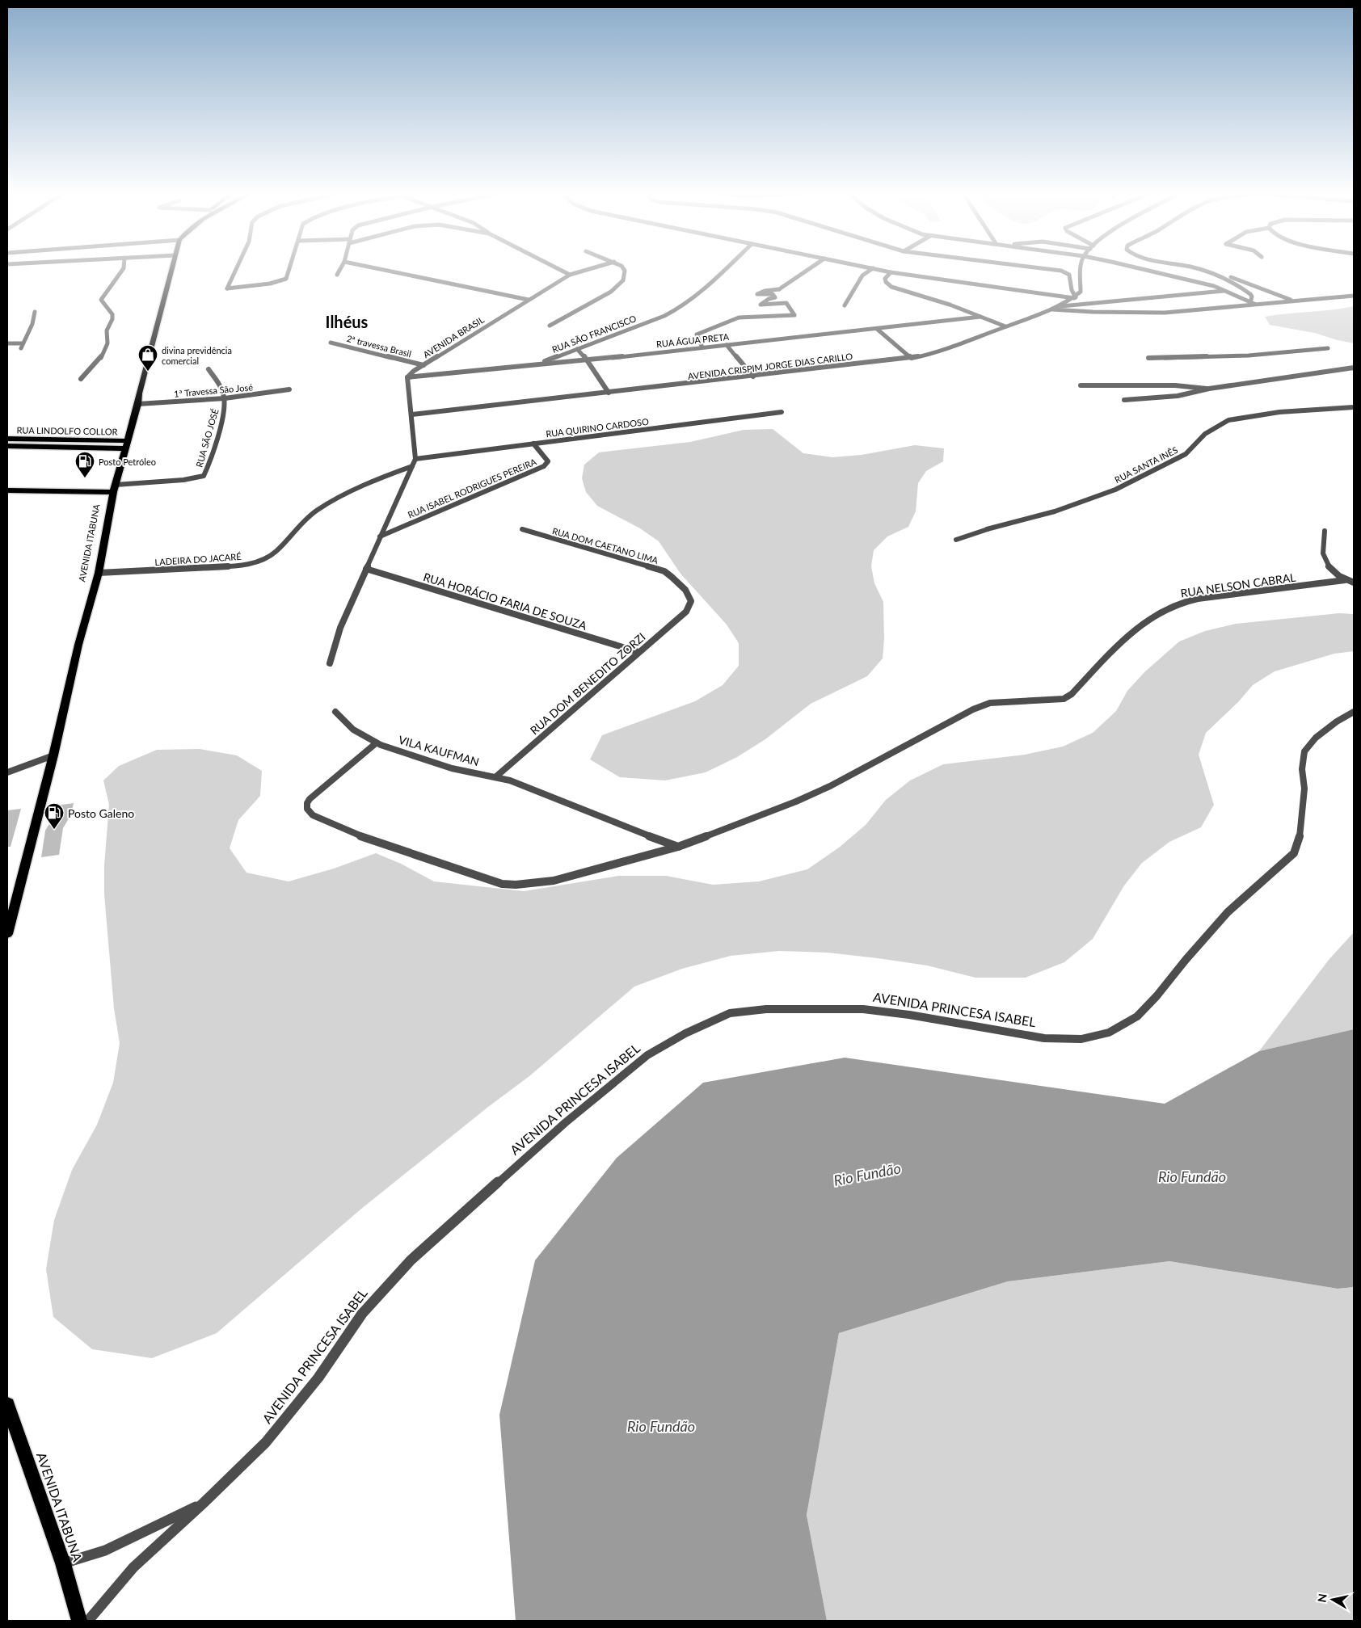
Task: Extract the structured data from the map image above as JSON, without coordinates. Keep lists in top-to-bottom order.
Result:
{
  "streets": {
    "main road": ["RUA LINDOLFO COLLOR", "AVENIDA ITABUNA"],
    "street": [
      "RUA SÃO FRANCISCO",
      "AVENIDA BRASIL",
      "RUA ÁGUA PRETA",
      "2ª travessa Brasil",
      "AVENIDA CRISPIM JORGE DIAS CARILLO",
      "1ª Travessa São José",
      "RUA QUIRINO CARDOSO",
      "RUA SÃO JOSÉ",
      "RUA SANTA INÊS",
      "RUA ISABEL RODRIGUES PEREIRA",
      "RUA DOM CAETANO LIMA",
      "LADEIRA DO JACARÉ",
      "RUA NELSON CABRAL",
      "RUA HORÁCIO FARIA DE SOUZA",
      "RUA DOM BENEDITO ZORZI",
      "VILA KAUFMAN",
      "AVENIDA PRINCESA ISABEL"
    ]
  },
  "crossings": [
    ["RUA SÃO FRANCISCO", "RUA ÁGUA PRETA"],
    ["AVENIDA BRASIL", "RUA ÁGUA PRETA"],
    ["AVENIDA BRASIL", "2ª travessa Brasil"],
    ["1ª Travessa São José", "RUA SÃO JOSÉ"],
    ["1ª Travessa São José", "AVENIDA ITABUNA"],
    ["RUA QUIRINO CARDOSO", "RUA ISABEL RODRIGUES PEREIRA"],
    ["RUA LINDOLFO COLLOR", "AVENIDA ITABUNA"],
    ["RUA SÃO JOSÉ", "AVENIDA ITABUNA"],
    ["AVENIDA ITABUNA", "LADEIRA DO JACARÉ"],
    ["AVENIDA ITABUNA", "AVENIDA PRINCESA ISABEL"],
    ["RUA DOM CAETANO LIMA", "RUA DOM BENEDITO ZORZI"],
    ["RUA NELSON CABRAL", "VILA KAUFMAN"],
    ["RUA HORÁCIO FARIA DE SOUZA", "RUA DOM BENEDITO ZORZI"],
    ["RUA DOM BENEDITO ZORZI", "VILA KAUFMAN"]
  ],
  "districts": ["Ilhéus"],
  "water": ["Rio Fundão"],
  "places": {
    "shop": ["divina previdência comercial"],
    "fuel station": ["Posto Petróleo", "Posto Galeno"]
  },
  "north": "left"
}
